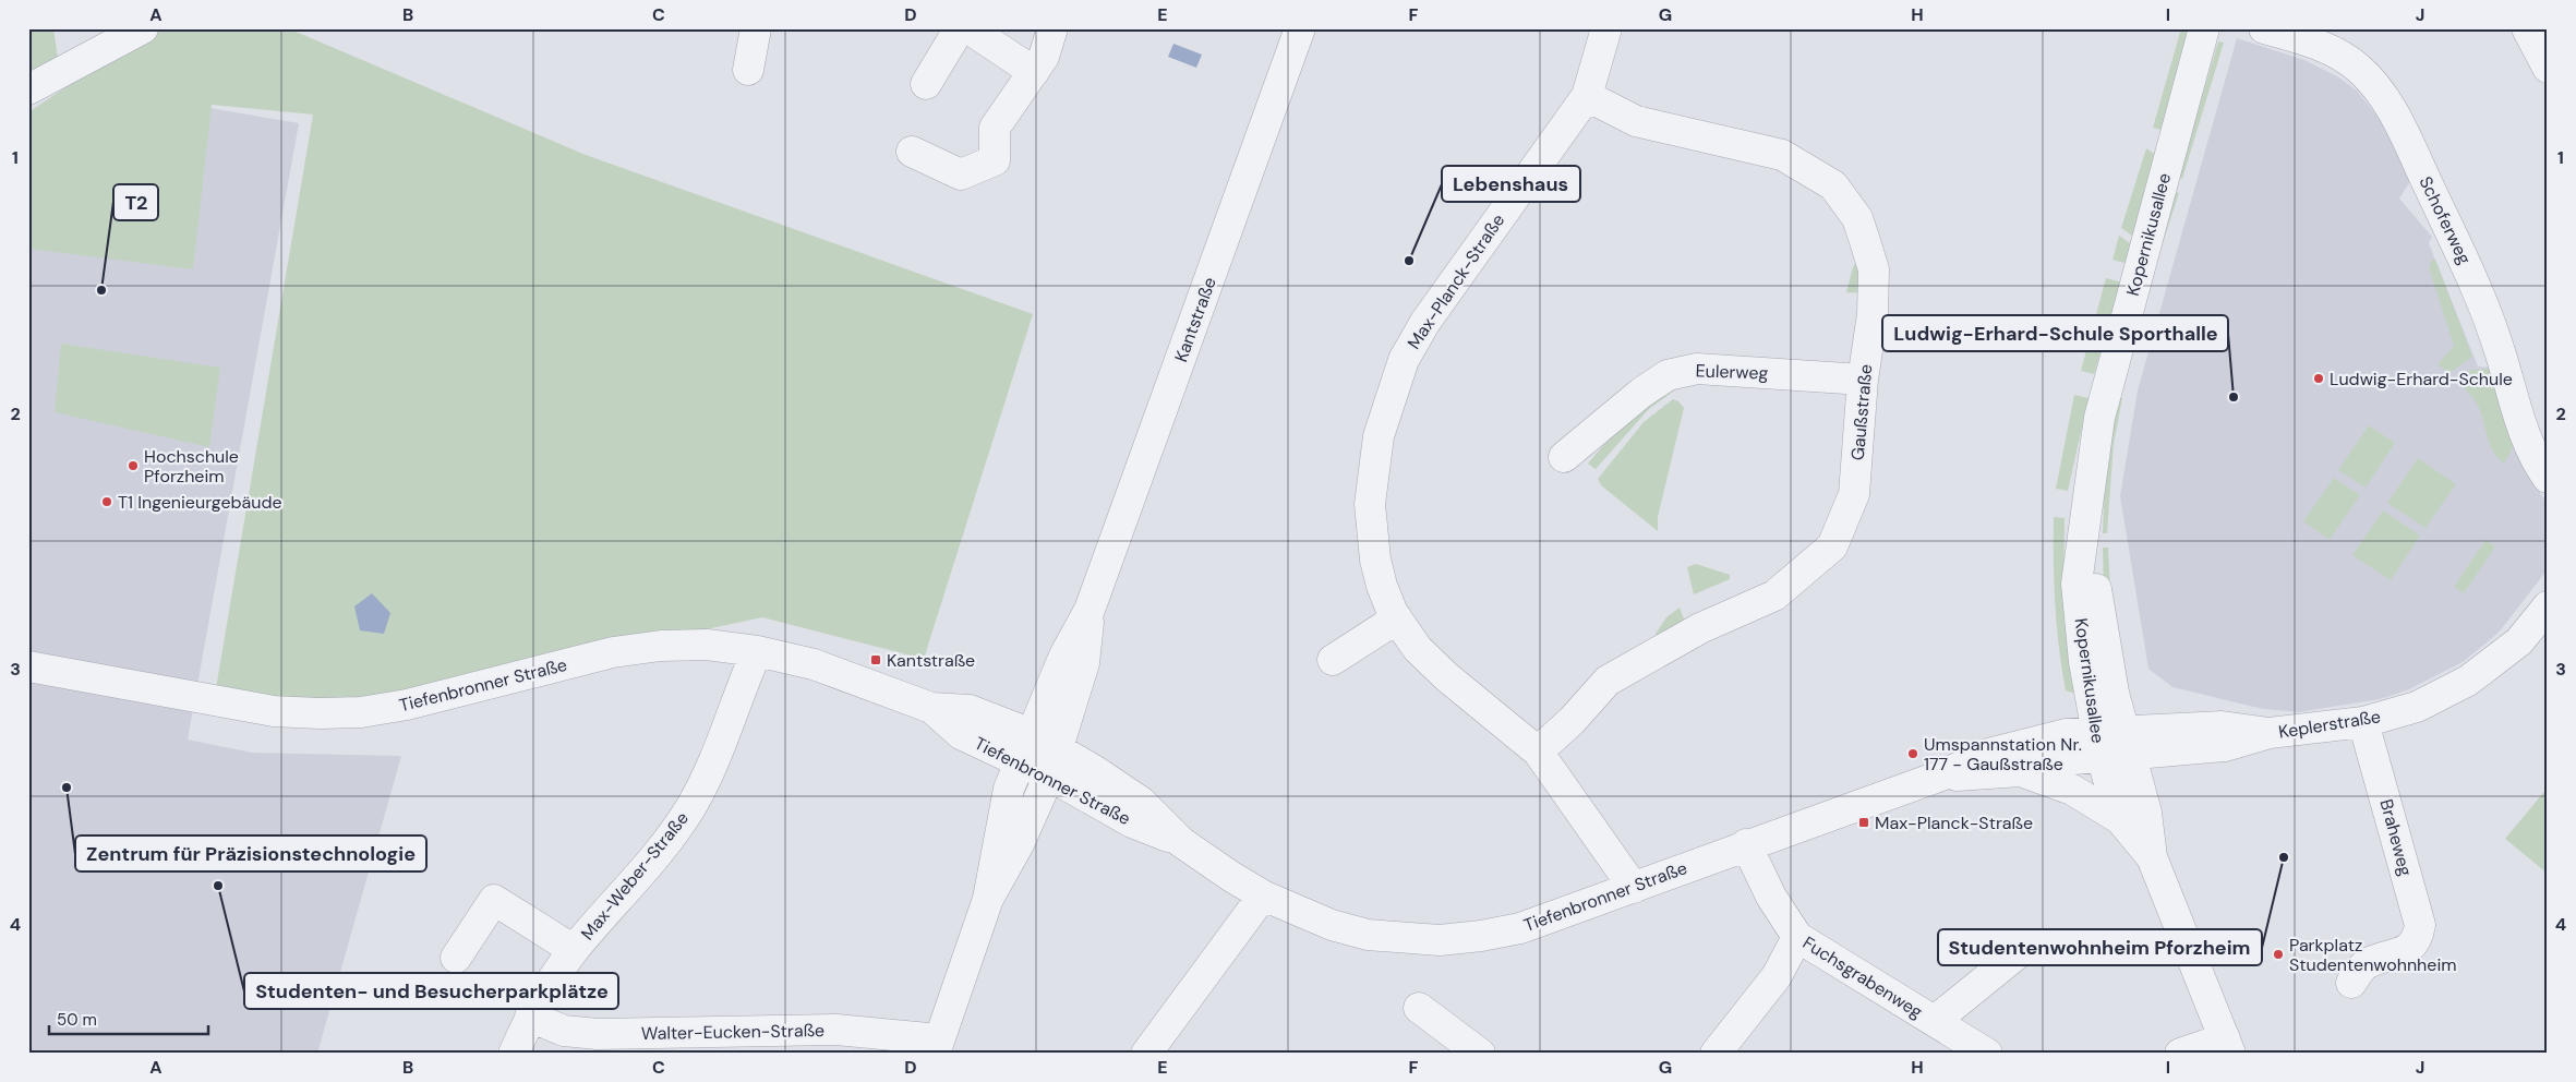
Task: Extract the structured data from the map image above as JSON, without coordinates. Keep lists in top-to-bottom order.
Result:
{
  "streets": {
    "street": [
      "Schoferweg",
      "Kopernikusallee",
      "Max-Planck-Straße",
      "Kantstraße",
      "Eulerweg",
      "Gaußstraße",
      "Tiefenbronner Straße",
      "Keplerstraße",
      "Braheweg",
      "Max-Weber-Straße",
      "Fuchsgrabenweg",
      "Walter-Eucken-Straße"
    ]
  },
  "crossings": [
    ["Kopernikusallee", "Tiefenbronner Straße"],
    ["Kopernikusallee", "Keplerstraße"],
    ["Max-Planck-Straße", "Gaußstraße"],
    ["Max-Planck-Straße", "Tiefenbronner Straße"],
    ["Kantstraße", "Tiefenbronner Straße"],
    ["Kantstraße", "Walter-Eucken-Straße"],
    ["Eulerweg", "Gaußstraße"],
    ["Tiefenbronner Straße", "Keplerstraße"],
    ["Tiefenbronner Straße", "Max-Weber-Straße"],
    ["Tiefenbronner Straße", "Fuchsgrabenweg"],
    ["Keplerstraße", "Braheweg"],
    ["Max-Weber-Straße", "Walter-Eucken-Straße"]
  ],
  "places": {
    "other": [
      "Lebenshaus",
      "T2",
      "Ludwig-Erhard-Schule",
      "Ludwig-Erhard-Schule Sporthalle",
      "Hochschule Pforzheim",
      "T1 Ingenieurgebäude",
      "Umspannstation Nr. 177 - Gaußstraße",
      "Zentrum für Präzisionstechnologie",
      "Studentenwohnheim Pforzheim",
      "Studenten- und Besucherparkplätze",
      "Parkplatz Studentenwohnheim"
    ],
    "transit": ["Kantstraße", "Max-Planck-Straße"]
  },
  "scale_bar": "50 m",
  "grid": {
    "columns": [
      "A",
      "B",
      "C",
      "D",
      "E",
      "F",
      "G",
      "H",
      "I",
      "J"
    ],
    "rows": [
      "1",
      "2",
      "3",
      "4"
    ]
  }
}
